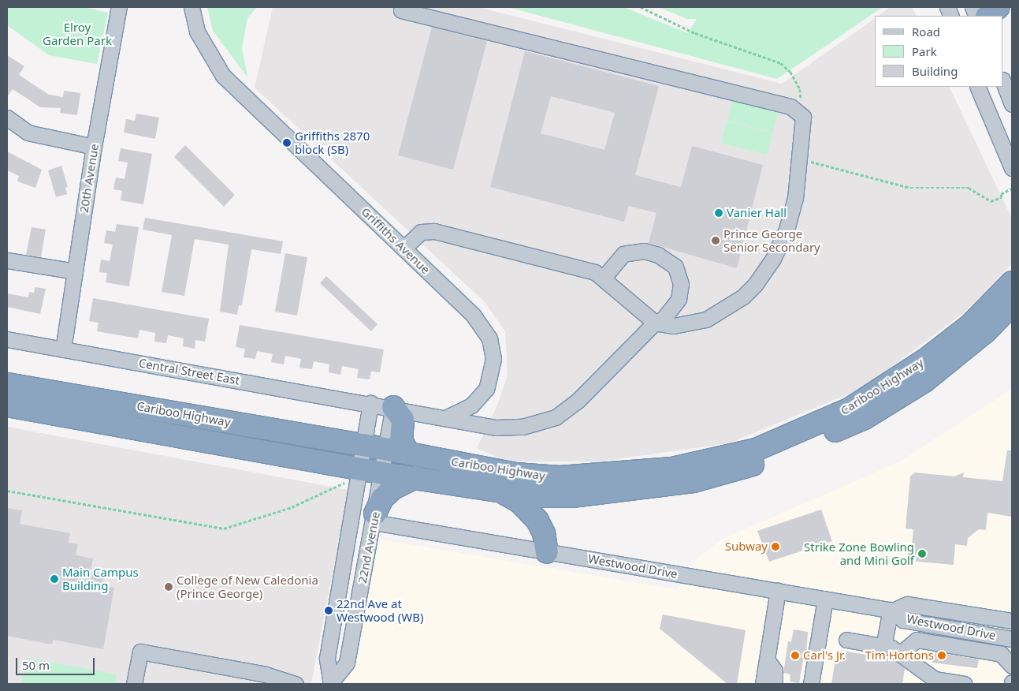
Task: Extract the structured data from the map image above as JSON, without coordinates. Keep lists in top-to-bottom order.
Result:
{
  "streets": {
    "highway": ["Cariboo Highway"],
    "street": [
      "20th Avenue",
      "Griffiths Avenue",
      "Central Street East",
      "22nd Avenue",
      "Westwood Drive"
    ]
  },
  "crossings": [
    ["20th Avenue", "Central Street East"],
    ["Central Street East", "22nd Avenue"],
    ["Cariboo Highway", "22nd Avenue"],
    ["22nd Avenue", "Westwood Drive"]
  ],
  "parks": ["Elroy Garden Park"],
  "places": [
    "Griffiths 2870 block (SB)",
    "Vanier Hall",
    "Prince George Senior Secondary",
    "Subway",
    "Strike Zone Bowling and Mini Golf",
    "Main Campus Building",
    "College of New Caledonia (Prince George)",
    "22nd Ave at Westwood (WB)",
    "Carl's Jr.",
    "Tim Hortons"
  ],
  "legend": ["Road", "Park", "Building"],
  "scale_bar": "50 m"
}
